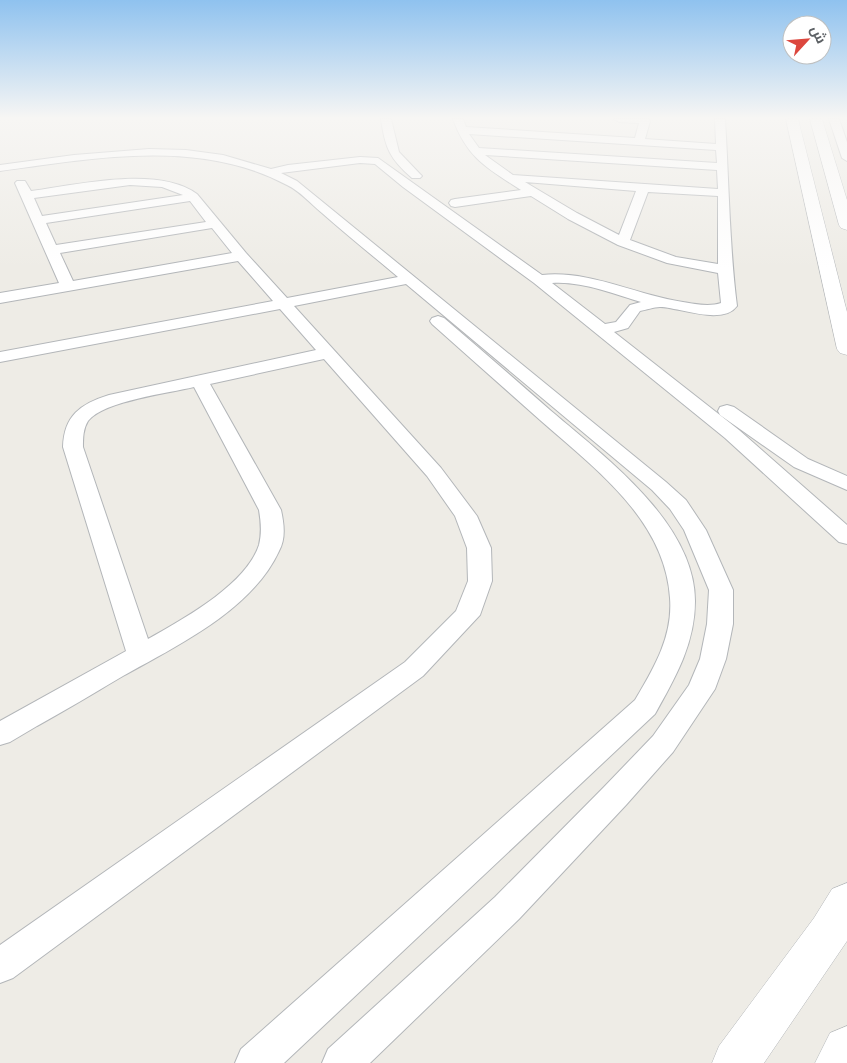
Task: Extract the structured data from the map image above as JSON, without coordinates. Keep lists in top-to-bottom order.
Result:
{
  "north": "top right"
}
